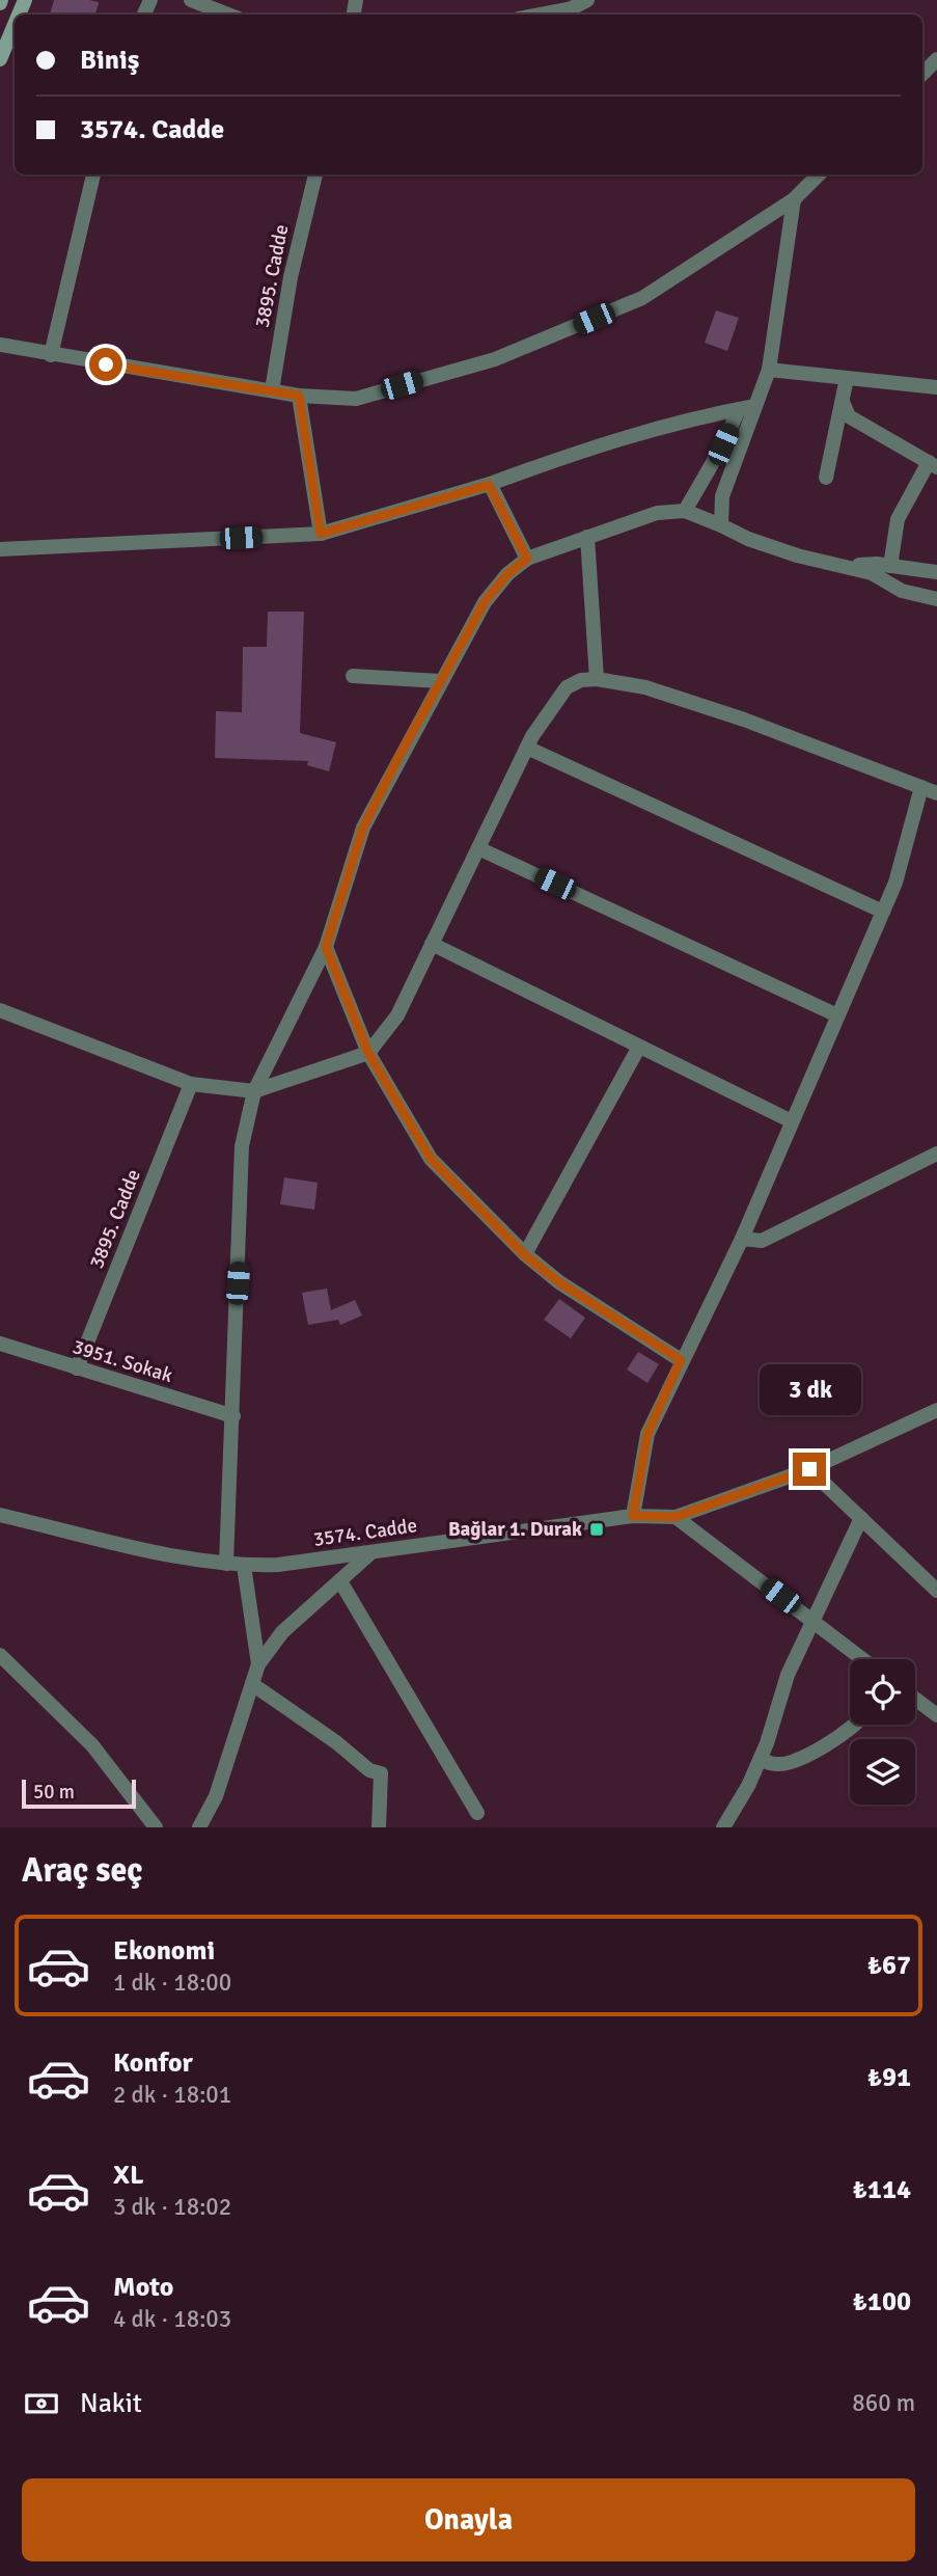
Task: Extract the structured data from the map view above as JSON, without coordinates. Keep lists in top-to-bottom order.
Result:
{
  "streets": {
    "street": ["3895. Cadde", "3951. Sokak", "3574. Cadde"]
  },
  "crossings": [
    ["3895. Cadde", "3951. Sokak"]
  ],
  "places": {
    "transit": ["Bağlar 1. Durak"]
  },
  "scale_bar": "50 m",
  "page": {
    "banner": ["Biniş", "3574. Cadde"],
    "bubble": "3 dk",
    "scale": "50 m",
    "heading": "Araç seç",
    "list": [
      {
        "name": "Ekonomi",
        "note": "1 dk · 18:00",
        "value": "₺67"
      },
      {
        "name": "Konfor",
        "note": "2 dk · 18:01",
        "value": "₺91"
      },
      {
        "name": "XL",
        "note": "3 dk · 18:02",
        "value": "₺114"
      },
      {
        "name": "Moto",
        "note": "4 dk · 18:03",
        "value": "₺100"
      }
    ],
    "pay": ["Nakit", "860 m"],
    "buttons": "Onayla"
  }
}
